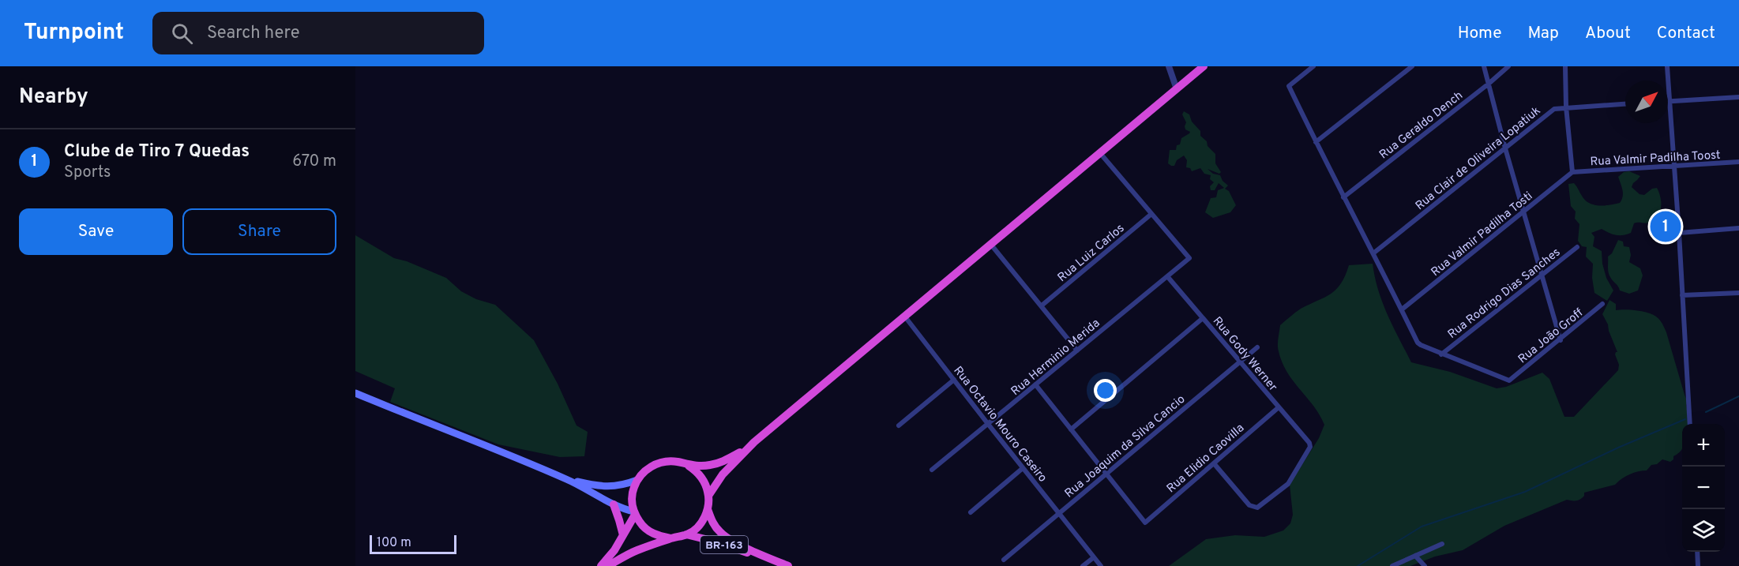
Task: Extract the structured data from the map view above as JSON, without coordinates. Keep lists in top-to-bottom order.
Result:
{
  "streets": {
    "highway": ["BR-163"],
    "street": [
      "Rua Geraldo Dench",
      "Rua Clair de Oliveira Lopatiuk",
      "Rua Valmir Padilha Toost",
      "Rua Valmir Padilha Tosti",
      "Rua Luiz Carlos",
      "Rua Rodrigo Dias Sanches",
      "Rua João Groff",
      "Rua Gody Werner",
      "Rua Herminio Merida",
      "Rua Octavio Mouro Caseiro",
      "Rua Joaquim da Silva Cancio",
      "Rua Elidio Caovilla"
    ]
  },
  "crossings": [
    ["Rua Valmir Padilha Toost", "Rua Valmir Padilha Tosti"],
    ["Rua Luiz Carlos", "Rua Herminio Merida"],
    ["Rua Rodrigo Dias Sanches", "Rua João Groff"],
    ["Rua Gody Werner", "Rua Herminio Merida"],
    ["Rua Gody Werner", "Rua Joaquim da Silva Cancio"],
    ["Rua Gody Werner", "Rua Elidio Caovilla"],
    ["Rua Herminio Merida", "Rua Octavio Mouro Caseiro"],
    ["Rua Octavio Mouro Caseiro", "Rua Joaquim da Silva Cancio"],
    ["Rua Joaquim da Silva Cancio", "Rua Elidio Caovilla"]
  ],
  "scale_bar": "100 m",
  "north": "top right",
  "page": {
    "header": "Turnpoint",
    "search": "Search here",
    "nav": [
      "Home",
      "Map",
      "About",
      "Contact"
    ],
    "heading": "Nearby",
    "list": [
      {
        "mark": "1",
        "name": "Clube de Tiro 7 Quedas",
        "note": "Sports",
        "value": "670 m"
      }
    ],
    "buttons": ["Save", "Share"],
    "pins": "1",
    "map_buttons": ["+", "−"],
    "scale": "100 m"
  }
}
